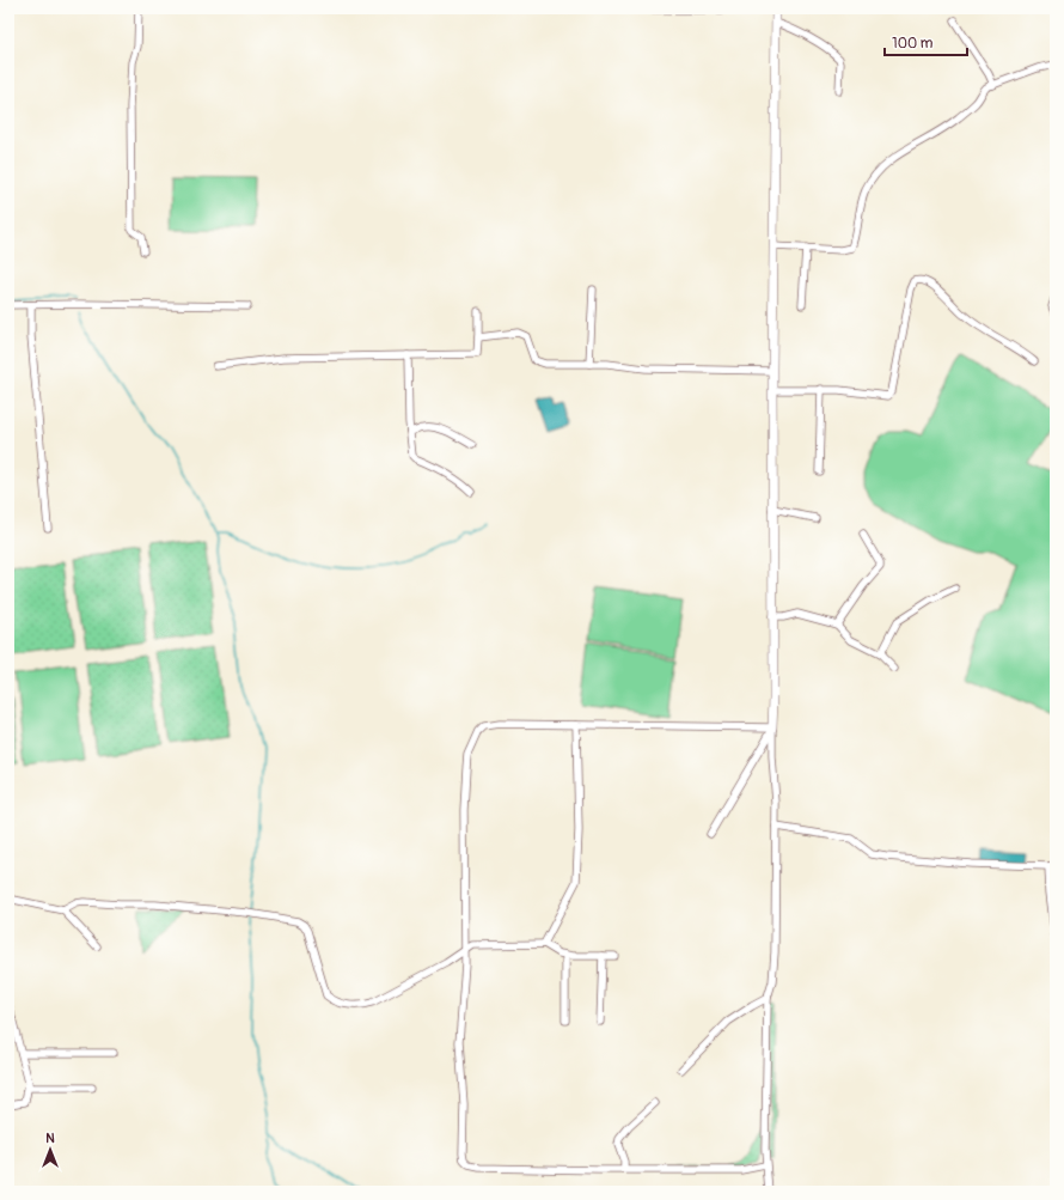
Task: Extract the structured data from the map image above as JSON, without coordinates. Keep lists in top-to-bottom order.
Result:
{
  "scale_bar": "100 m",
  "north": "top"
}
